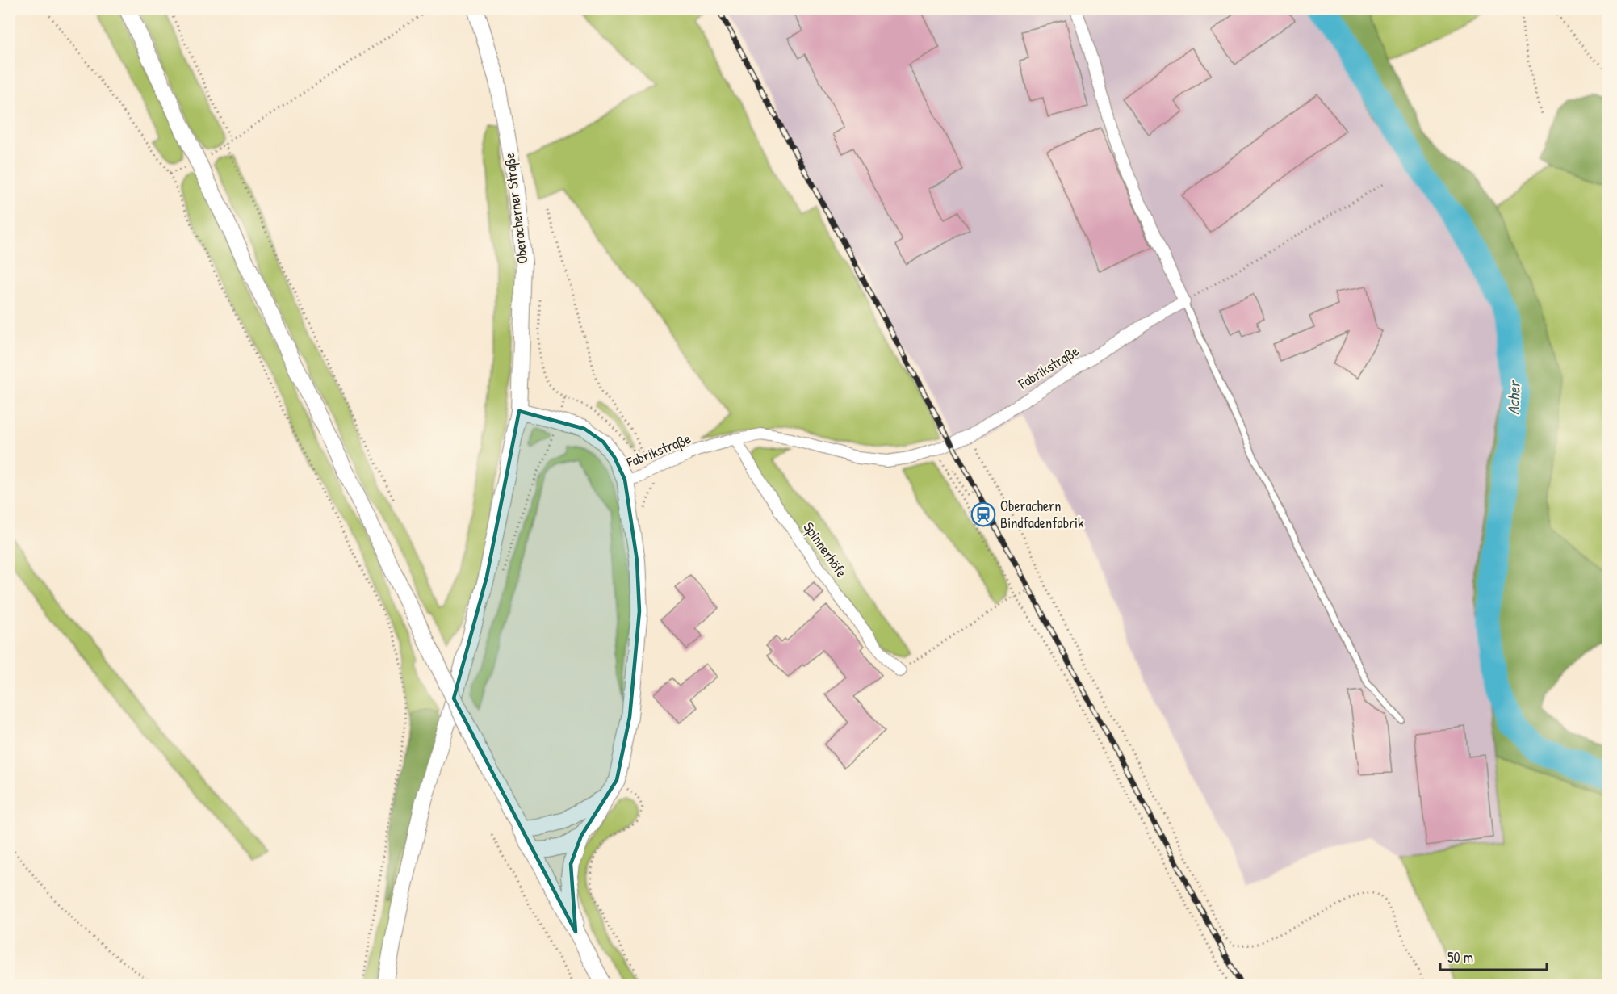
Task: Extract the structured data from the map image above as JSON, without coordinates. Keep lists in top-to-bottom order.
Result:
{
  "streets": {
    "main road": ["Oberacherner Straße"],
    "street": ["Fabrikstraße", "Spinnerhöfe"]
  },
  "crossings": [
    ["Fabrikstraße", "Spinnerhöfe"]
  ],
  "water": ["Acher"],
  "places": {
    "station": ["Oberachern Bindfadenfabrik"]
  },
  "scale_bar": "50 m"
}
